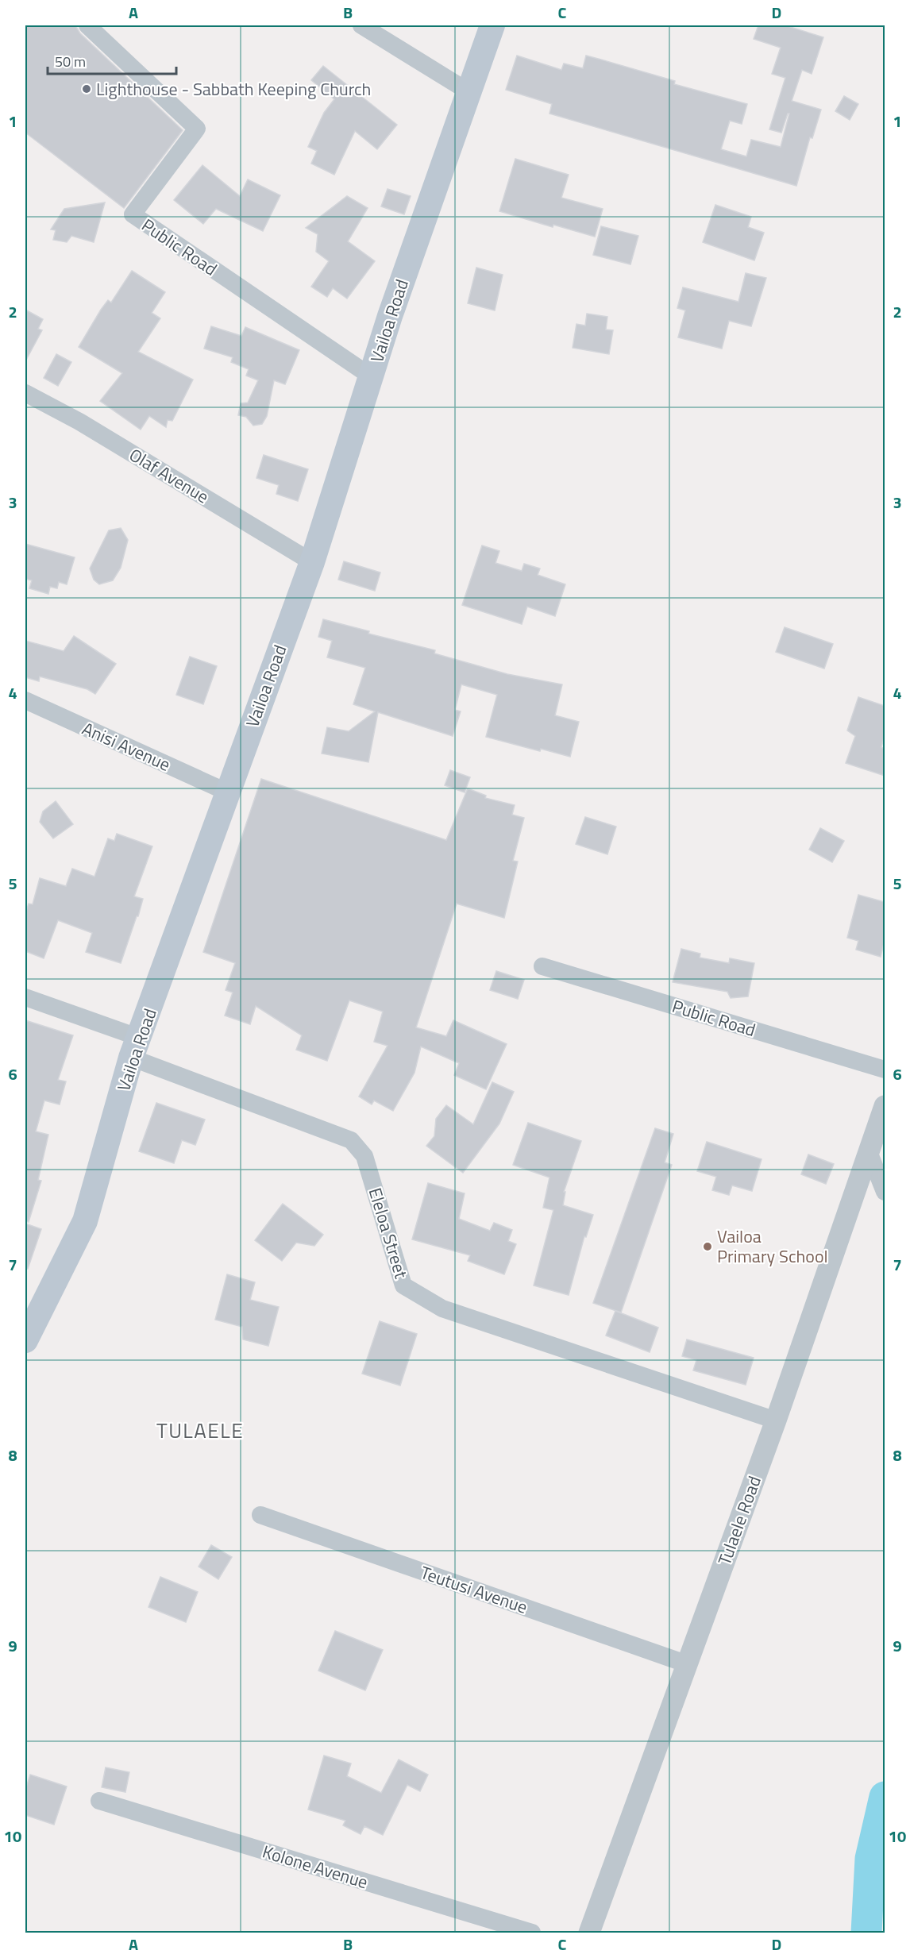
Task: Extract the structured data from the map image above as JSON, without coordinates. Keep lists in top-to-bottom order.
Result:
{
  "streets": {
    "main road": ["Vailoa Road"],
    "street": [
      "Public Road",
      "Olaf Avenue",
      "Anisi Avenue",
      "Eleloa Street",
      "Tulaele Road",
      "Teutusi Avenue",
      "Kolone Avenue"
    ]
  },
  "crossings": [
    ["Public Road", "Vailoa Road"],
    ["Vailoa Road", "Olaf Avenue"],
    ["Vailoa Road", "Anisi Avenue"],
    ["Vailoa Road", "Eleloa Street"],
    ["Eleloa Street", "Tulaele Road"],
    ["Tulaele Road", "Teutusi Avenue"]
  ],
  "districts": ["TULAELE"],
  "places": ["Lighthouse - Sabbath Keeping Church", "Vailoa Primary School"],
  "scale_bar": "50 m",
  "grid": {
    "columns": [
      "A",
      "B",
      "C",
      "D"
    ],
    "rows": [
      "1",
      "2",
      "3",
      "4",
      "5",
      "6",
      "7",
      "8",
      "9",
      "10"
    ]
  }
}
